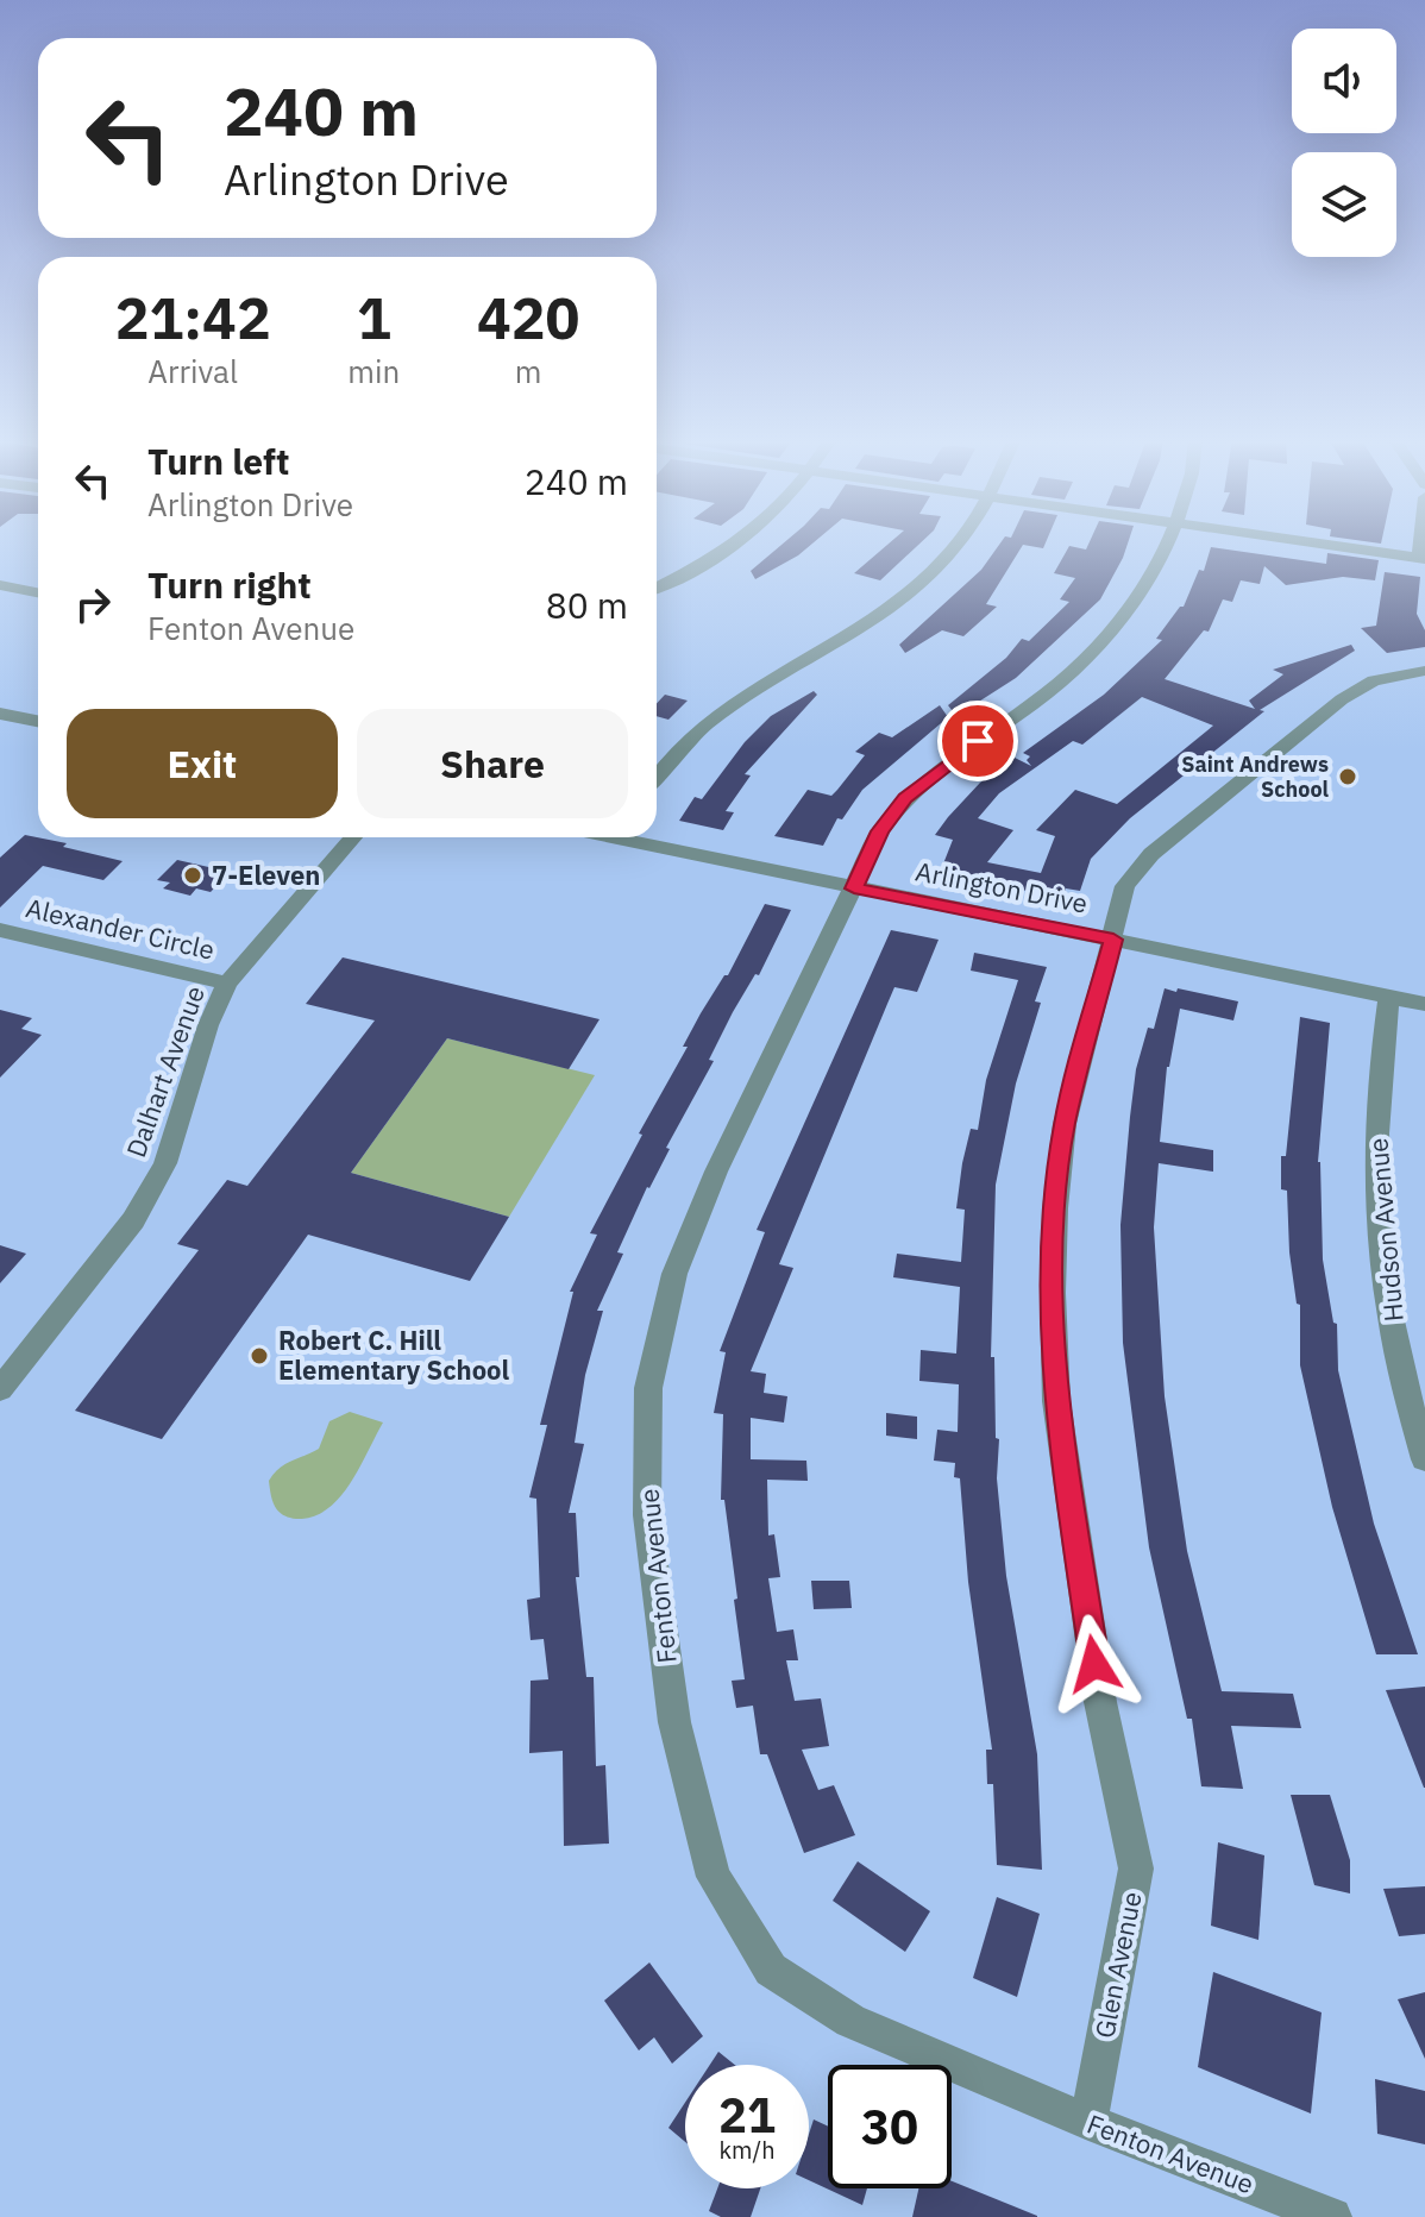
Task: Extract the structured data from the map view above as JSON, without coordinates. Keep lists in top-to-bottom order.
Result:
{
  "streets": {
    "street": [
      "Arlington Drive",
      "Alexander Circle",
      "Dalhart Avenue",
      "Hudson Avenue",
      "Fenton Avenue",
      "Glen Avenue"
    ]
  },
  "crossings": [
    ["Arlington Drive", "Hudson Avenue"],
    ["Arlington Drive", "Fenton Avenue"],
    ["Arlington Drive", "Glen Avenue"],
    ["Alexander Circle", "Dalhart Avenue"],
    ["Fenton Avenue", "Glen Avenue"]
  ],
  "places": ["Saint Andrews School", "7-Eleven", "Robert C. Hill Elementary School"],
  "page": {
    "turn": ["240 m", "Arlington Drive"],
    "eta": [
      "21:42",
      "Arrival",
      "1",
      "min",
      "420",
      "m"
    ],
    "list": [
      {
        "name": "Turn left",
        "note": "Arlington Drive",
        "value": "240 m"
      },
      {
        "name": "Turn right",
        "note": "Fenton Avenue",
        "value": "80 m"
      }
    ],
    "buttons": ["Exit", "Share"],
    "speed": "21 km/h",
    "limit": "30"
  }
}
